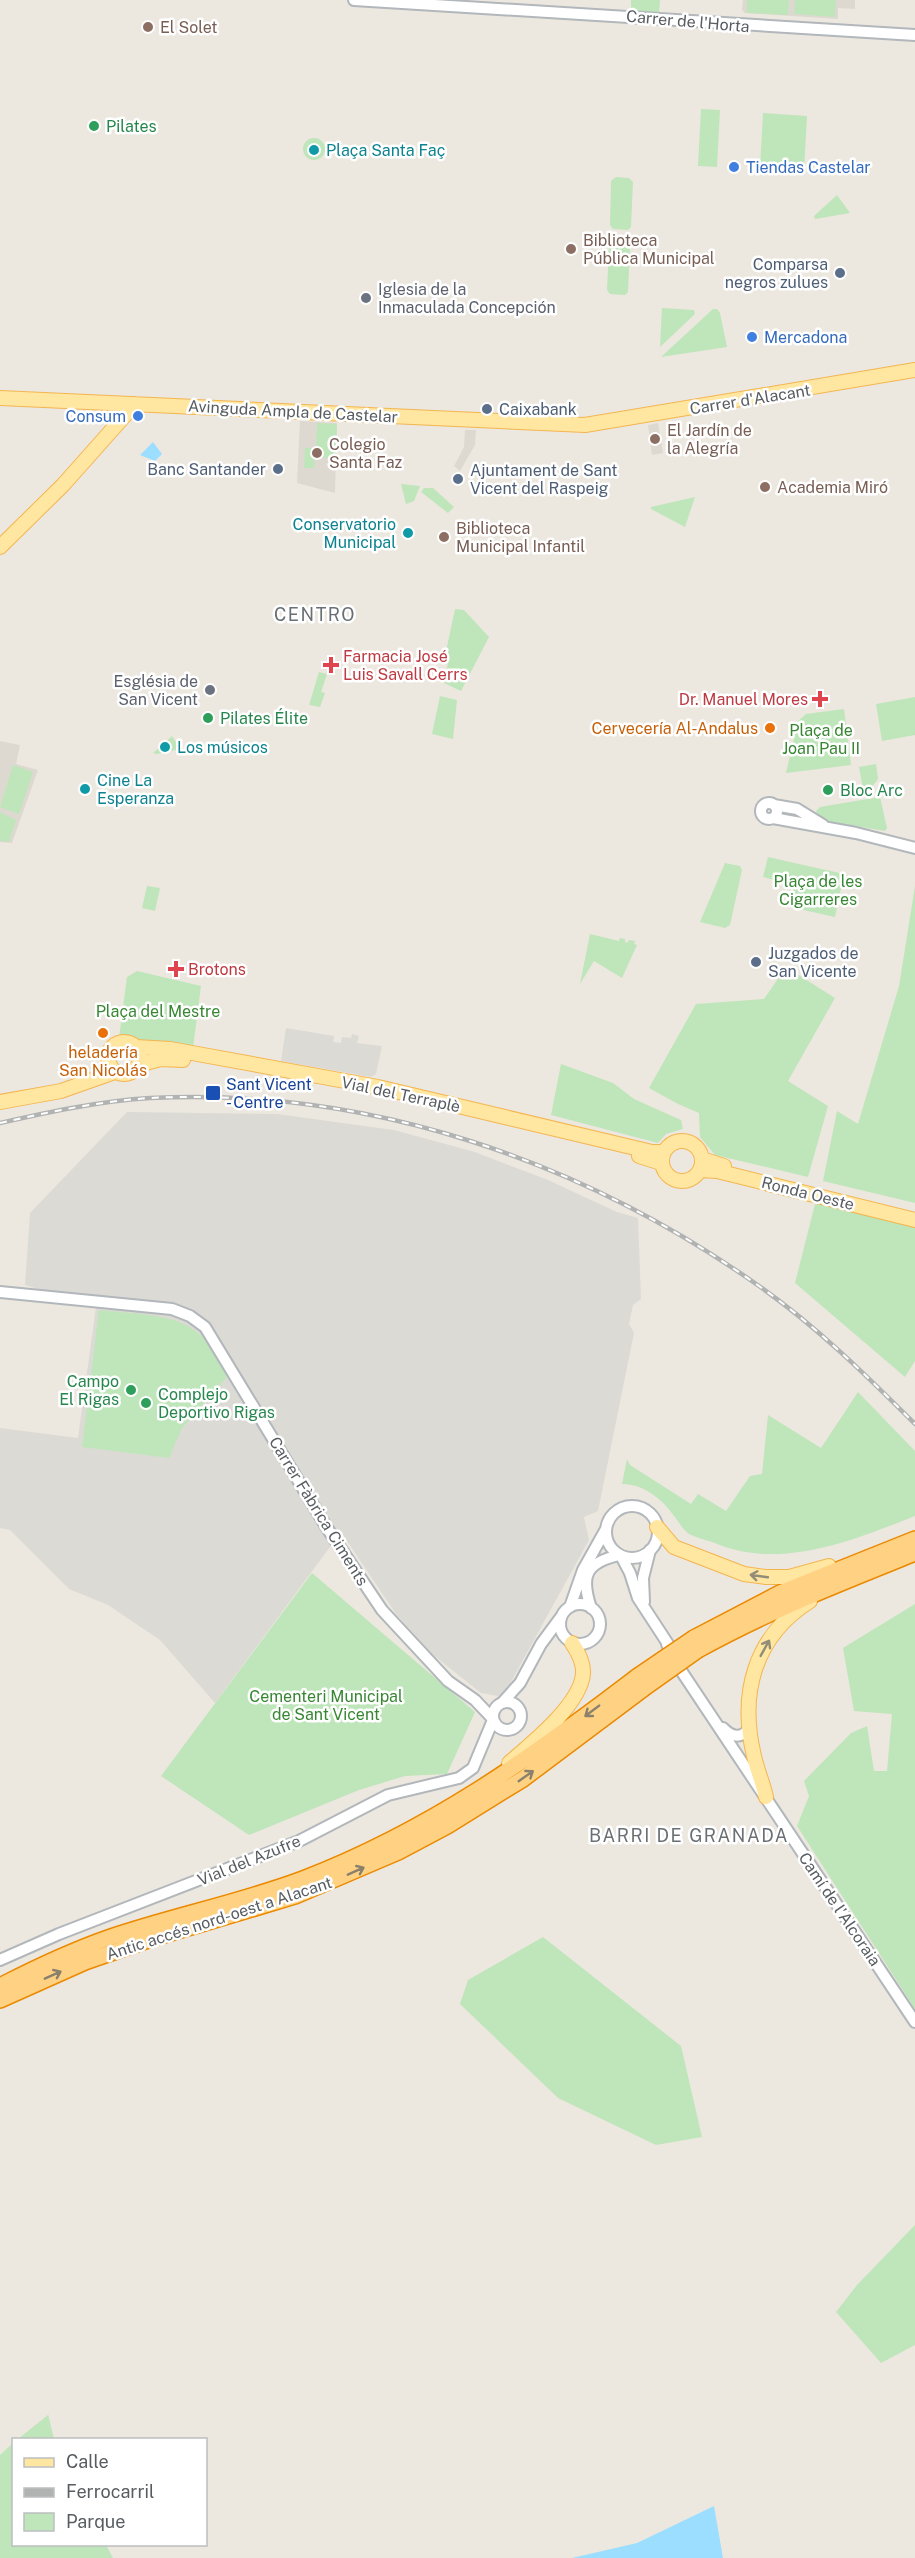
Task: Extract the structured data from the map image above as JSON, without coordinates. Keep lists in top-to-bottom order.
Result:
{
  "streets": {
    "highway": ["Antic accés nord-oest a Alacant"],
    "main road": [
      "Carrer d'Alacant",
      "Avinguda Ampla de Castelar",
      "Vial del Terraplè",
      "Ronda Oeste"
    ],
    "street": [
      "Carrer de l'Horta",
      "Carrer Fàbrica Ciments",
      "Vial del Azufre",
      "Camí de l'Alcoraia"
    ]
  },
  "crossings": [
    ["Carrer d'Alacant", "Avinguda Ampla de Castelar"],
    ["Vial del Terraplè", "Ronda Oeste"],
    ["Carrer Fàbrica Ciments", "Vial del Azufre"]
  ],
  "districts": ["CENTRO", "BARRI DE GRANADA"],
  "parks": [
    "Plaça de Joan Pau II",
    "Plaça de les Cigarreres",
    "Plaça del Mestre",
    "Cementeri Municipal de Sant Vicent"
  ],
  "places": {
    "other": [
      "El Solet",
      "Pilates",
      "Plaça Santa Faç",
      "Tiendas Castelar",
      "Biblioteca Pública Municipal",
      "Comparsa negros zulues",
      "Iglesia de la Inmaculada Concepción",
      "Mercadona",
      "Caixabank",
      "Consum",
      "El Jardín de la Alegría",
      "Colegio Santa Faz",
      "Banc Santander",
      "Ajuntament de Sant Vicent del Raspeig",
      "Academia Miró",
      "Conservatorio Municipal",
      "Biblioteca Municipal Infantil",
      "Església de San Vicent",
      "Pilates Élite",
      "Cervecería Al-Andalus",
      "Los músicos",
      "Cine La Esperanza",
      "Bloc Arc",
      "Juzgados de San Vicente",
      "heladería San Nicolás",
      "Campo El Rigas",
      "Complejo Deportivo Rigas"
    ],
    "health": ["Farmacia José Luis Savall Cerrs", "Dr. Manuel Mores", "Brotons"],
    "transit": ["Sant Vicent - Centre"]
  },
  "legend": ["Calle", "Ferrocarril", "Parque"]
}
